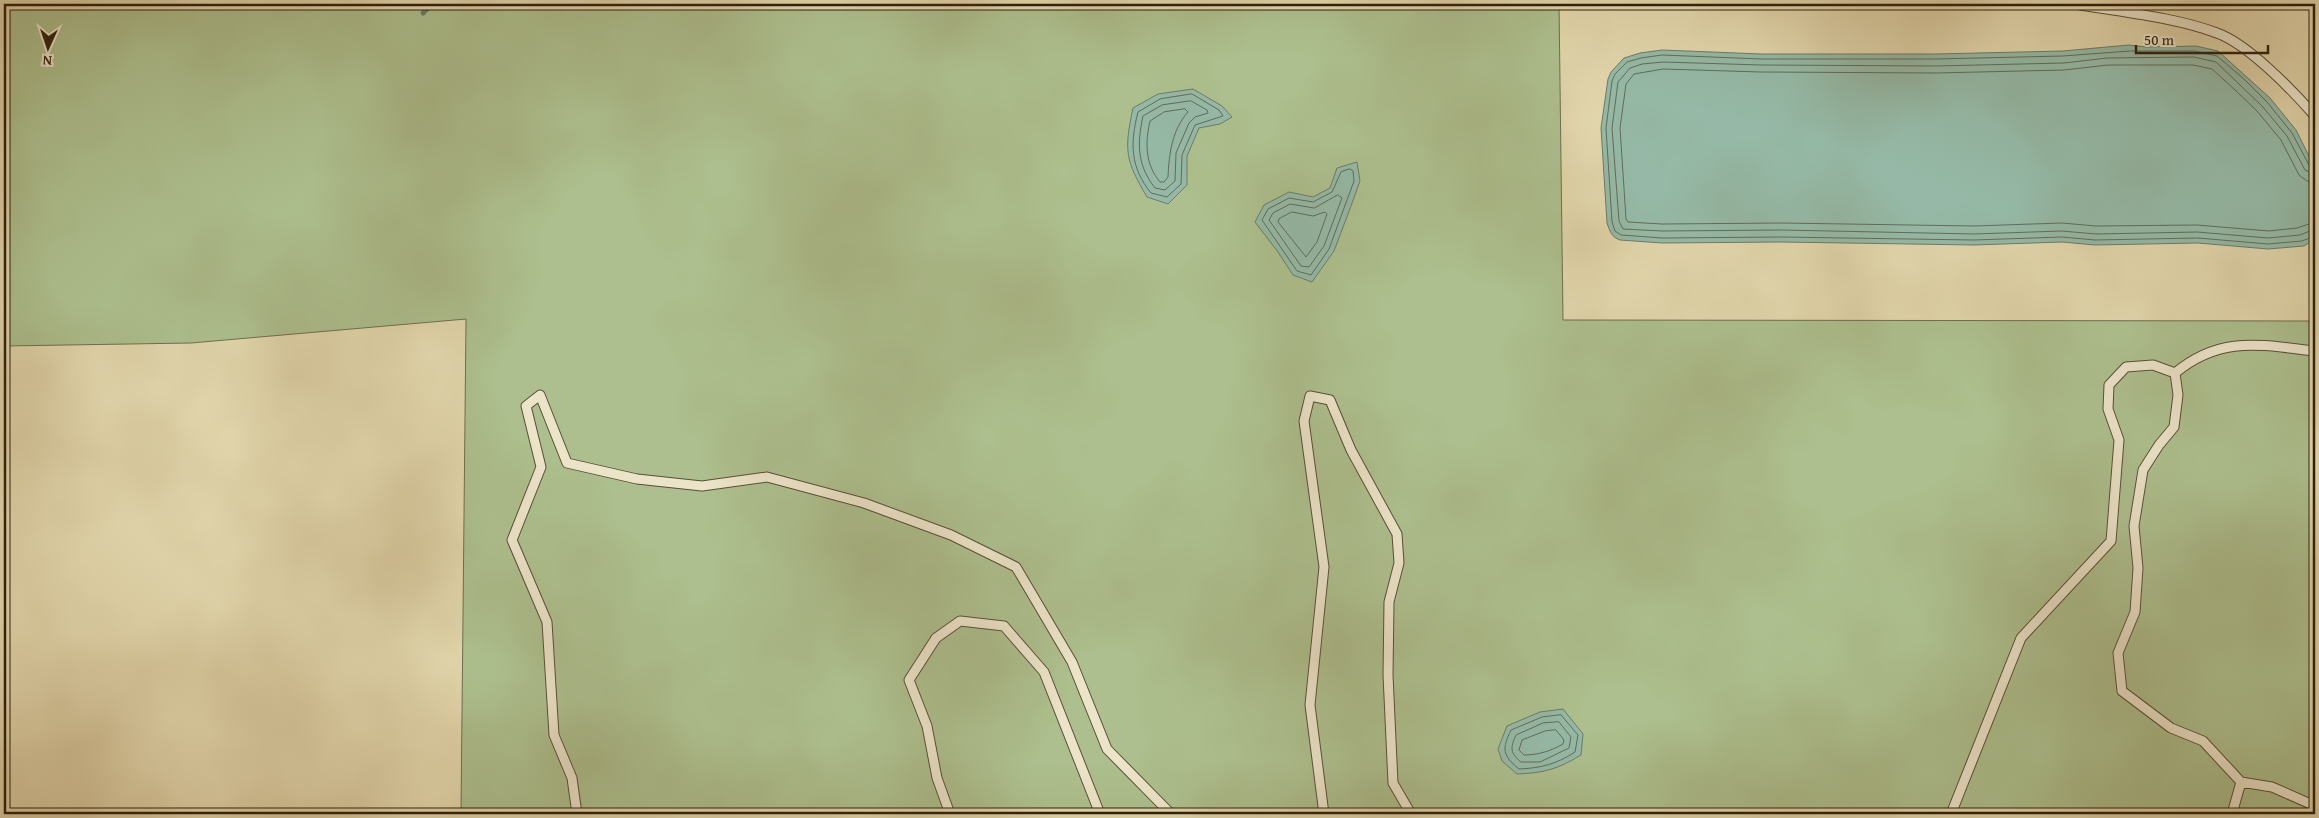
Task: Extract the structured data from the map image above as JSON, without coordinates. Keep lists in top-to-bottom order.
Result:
{
  "scale_bar": "50 m",
  "north": "bottom"
}
